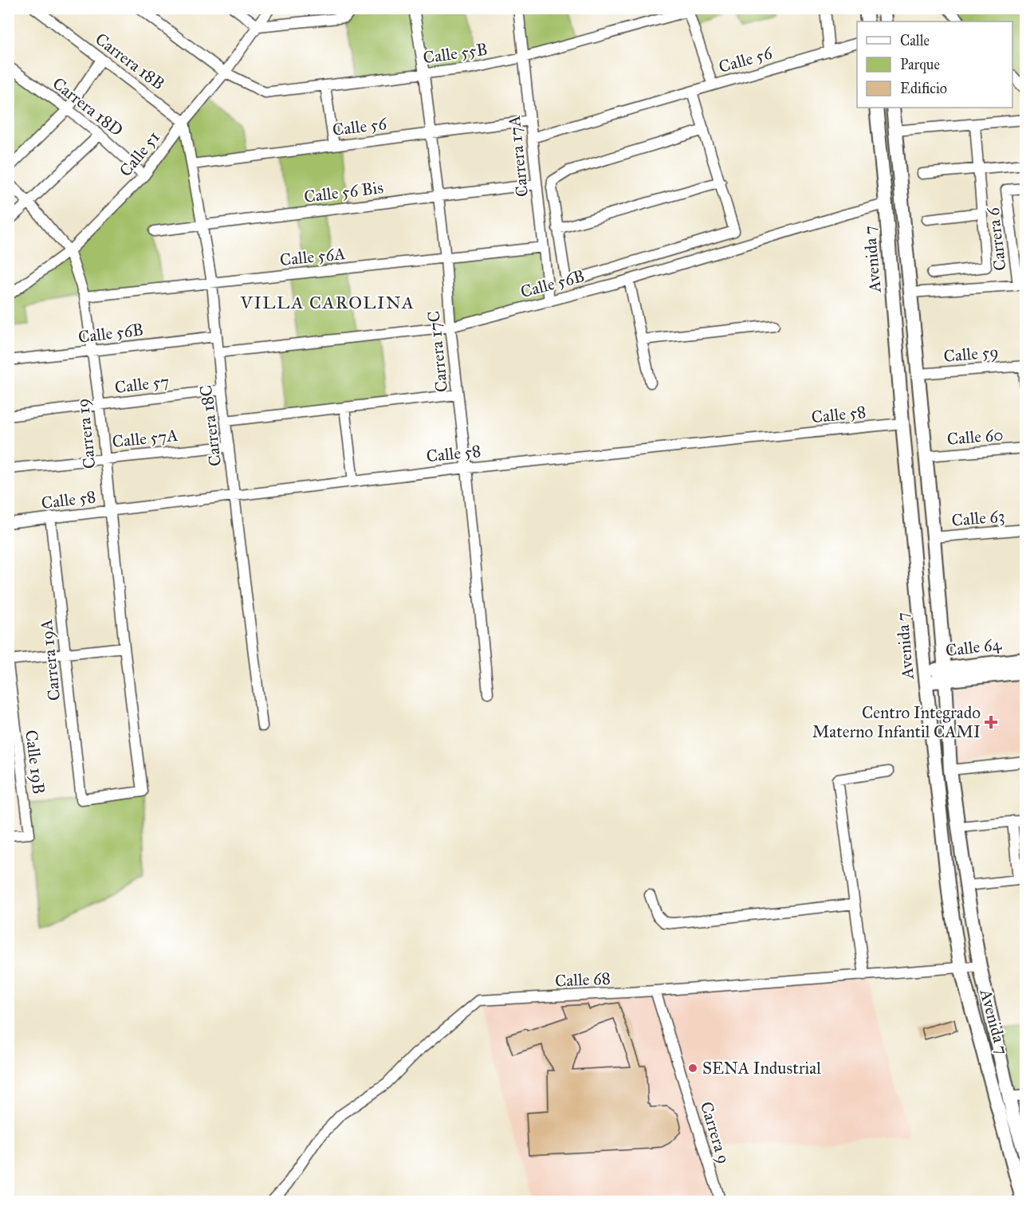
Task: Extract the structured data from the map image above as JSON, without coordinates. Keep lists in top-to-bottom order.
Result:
{
  "streets": {
    "main road": ["Avenida 7", "Calle 64"],
    "street": [
      "Calle 55B",
      "Calle 56",
      "Carrera 18B",
      "Carrera 18D",
      "Calle 51",
      "Carrera 17A",
      "Calle 56 Bis",
      "Carrera 6",
      "Calle 56A",
      "Calle 56B",
      "Carrera 17C",
      "Calle 59",
      "Calle 57",
      "Calle 58",
      "Carrera 18C",
      "Carrera 19",
      "Calle 60",
      "Calle 57A",
      "Calle 63",
      "Carrera 19A",
      "Calle 19B",
      "Calle 68",
      "Carrera 9"
    ]
  },
  "crossings": [
    ["Calle 55B", "Calle 51"],
    ["Calle 55B", "Carrera 17A"],
    ["Calle 55B", "Carrera 17C"],
    ["Calle 56", "Carrera 17A"],
    ["Calle 56", "Carrera 17C"],
    ["Calle 56", "Carrera 18C"],
    ["Carrera 18B", "Calle 51"],
    ["Carrera 18B", "Carrera 18C"],
    ["Carrera 18D", "Calle 51"],
    ["Calle 51", "Carrera 18C"],
    ["Calle 51", "Carrera 19"],
    ["Carrera 17A", "Calle 56 Bis"],
    ["Carrera 17A", "Calle 56A"],
    ["Carrera 17A", "Calle 56B"],
    ["Calle 56 Bis", "Carrera 17C"],
    ["Calle 56 Bis", "Carrera 18C"],
    ["Calle 56A", "Carrera 17C"],
    ["Calle 56A", "Carrera 18C"],
    ["Calle 56A", "Carrera 19"],
    ["Avenida 7", "Calle 56B"],
    ["Avenida 7", "Calle 59"],
    ["Avenida 7", "Calle 58"],
    ["Avenida 7", "Calle 60"],
    ["Avenida 7", "Calle 63"],
    ["Avenida 7", "Calle 64"],
    ["Avenida 7", "Calle 68"],
    ["Calle 56B", "Carrera 17C"],
    ["Calle 56B", "Carrera 18C"],
    ["Calle 56B", "Carrera 19"],
    ["Carrera 17C", "Calle 58"],
    ["Calle 57", "Carrera 18C"],
    ["Calle 57", "Carrera 19"],
    ["Calle 58", "Carrera 18C"],
    ["Calle 58", "Carrera 19"],
    ["Calle 58", "Carrera 19A"],
    ["Carrera 18C", "Calle 57A"],
    ["Carrera 19", "Calle 57A"],
    ["Carrera 19", "Carrera 19A"],
    ["Calle 68", "Carrera 9"]
  ],
  "districts": ["VILLA CAROLINA"],
  "places": {
    "health": ["Centro Integrado Materno Infantil CAMI"],
    "other": ["SENA Industrial"]
  },
  "legend": ["Calle", "Parque", "Edificio"]
}
